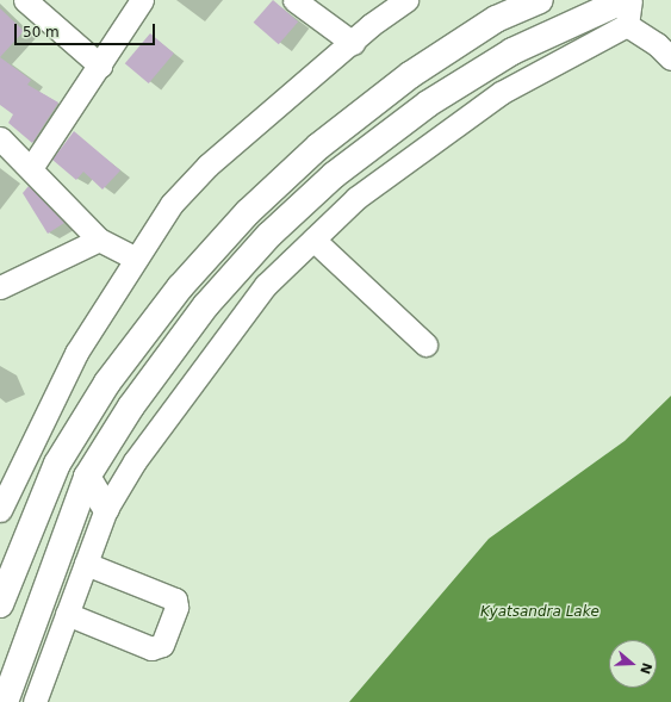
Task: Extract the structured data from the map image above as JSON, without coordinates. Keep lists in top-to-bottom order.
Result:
{
  "water": ["Kyatsandra Lake"],
  "scale_bar": "50 m",
  "north": "right"
}
